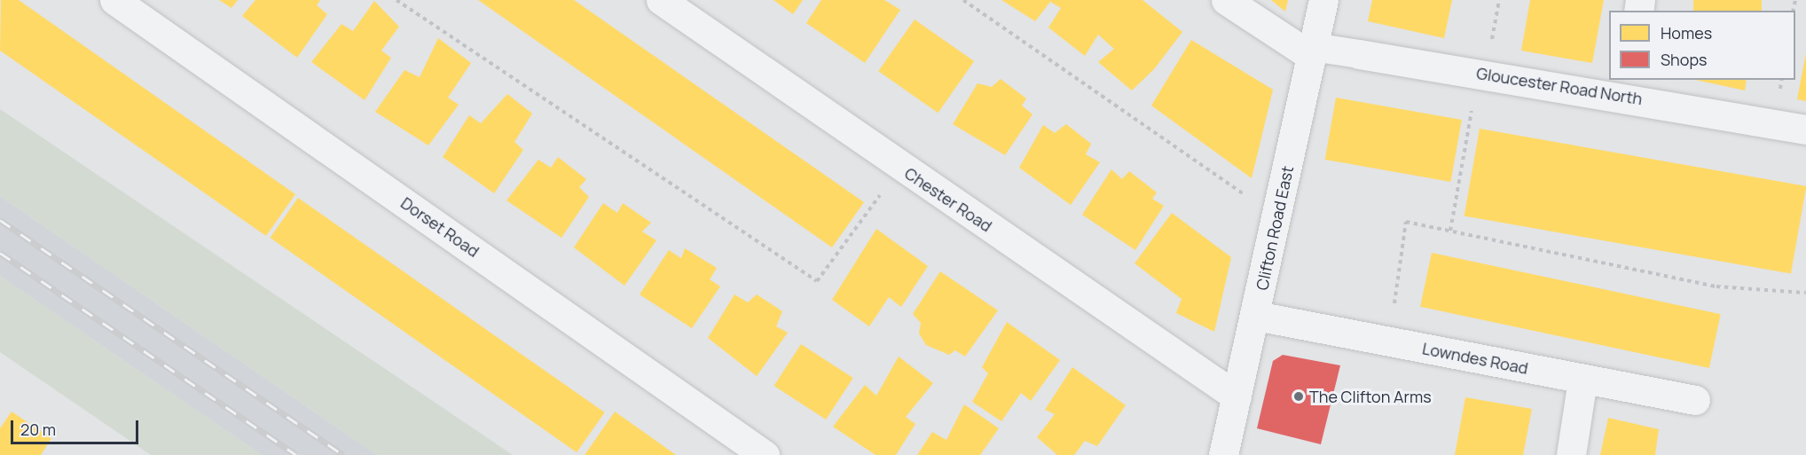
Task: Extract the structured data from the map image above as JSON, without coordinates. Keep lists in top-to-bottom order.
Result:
{
  "streets": {
    "street": [
      "Gloucester Road North",
      "Chester Road",
      "Dorset Road",
      "Clifton Road East",
      "Lowndes Road"
    ]
  },
  "crossings": [
    ["Gloucester Road North", "Clifton Road East"],
    ["Chester Road", "Clifton Road East"],
    ["Clifton Road East", "Lowndes Road"]
  ],
  "places": ["The Clifton Arms"],
  "legend": ["Homes", "Shops"],
  "scale_bar": "20 m"
}
